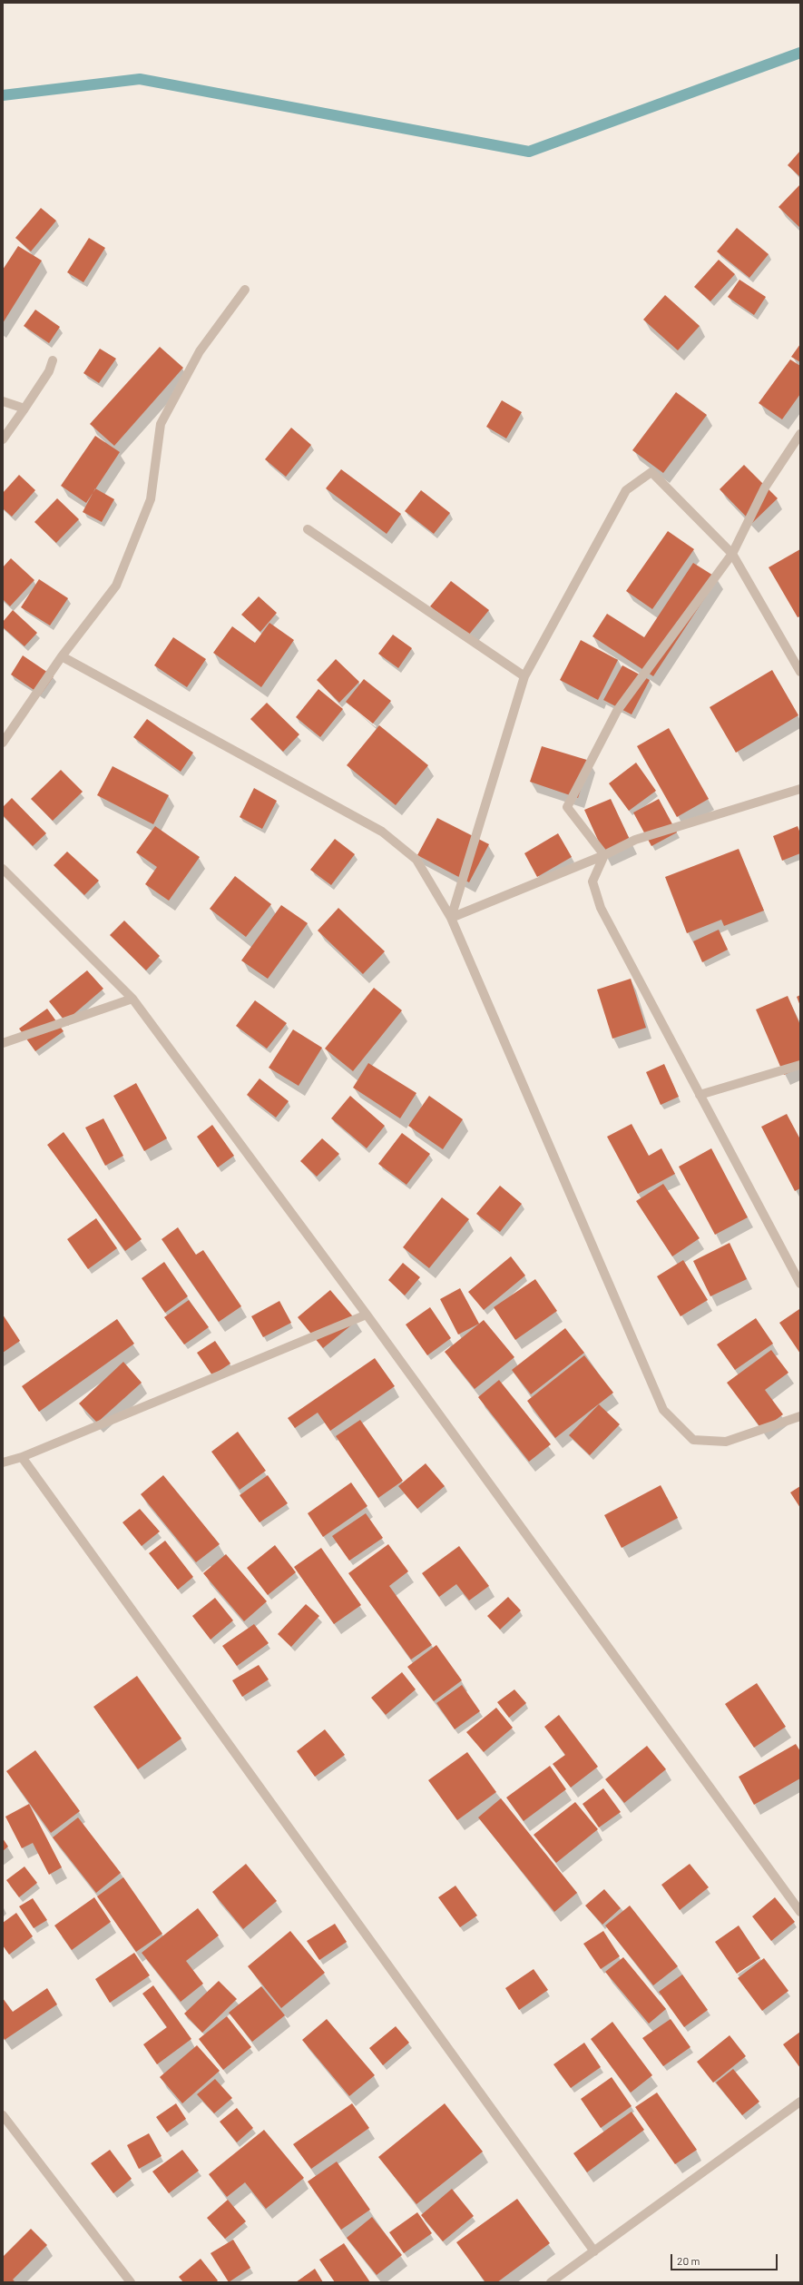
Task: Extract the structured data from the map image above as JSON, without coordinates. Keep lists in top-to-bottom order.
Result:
{
  "scale_bar": "20 m"
}
